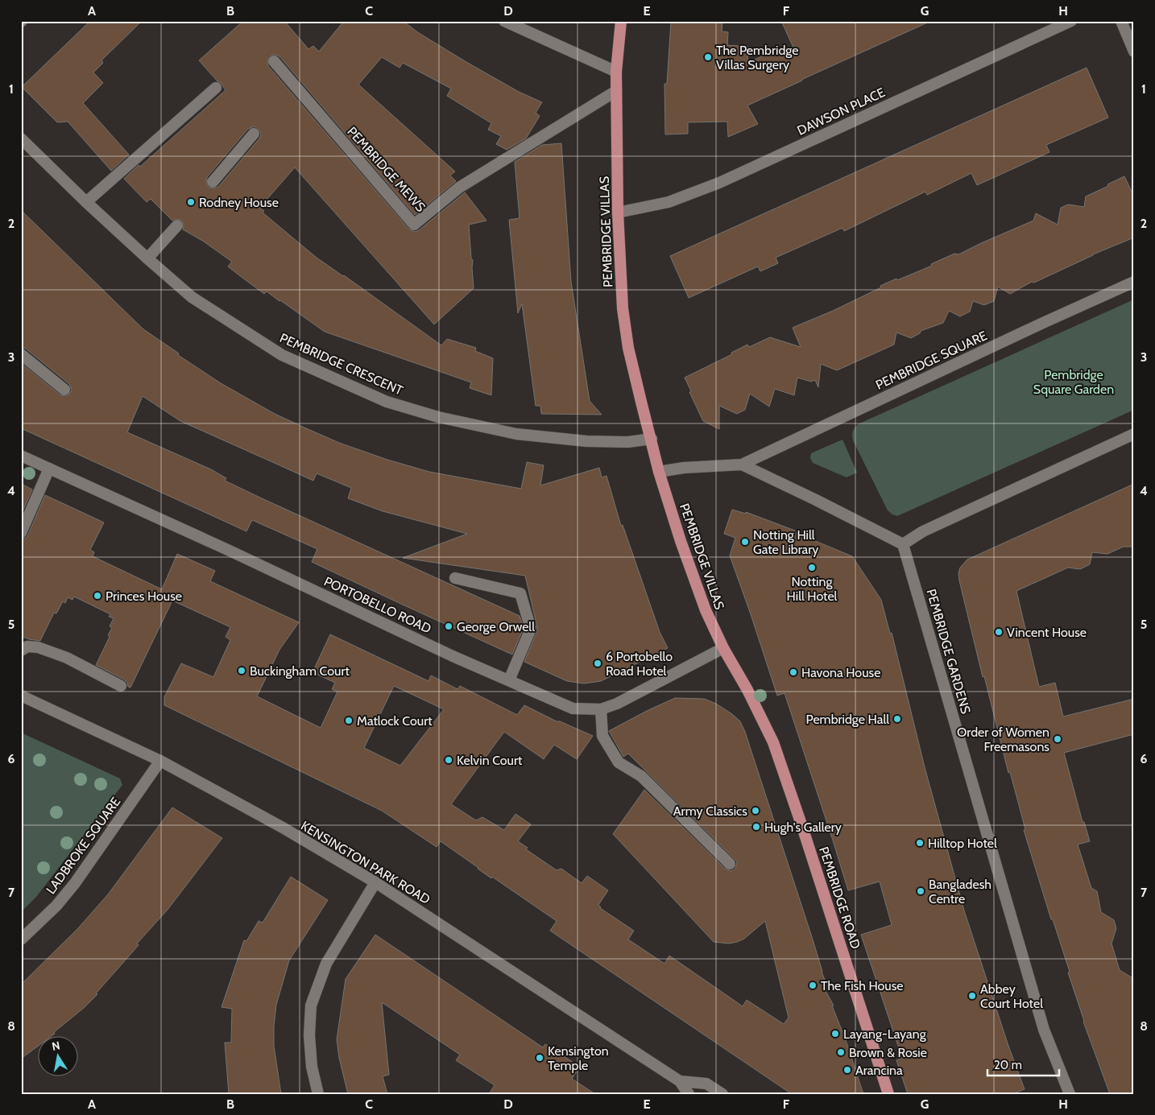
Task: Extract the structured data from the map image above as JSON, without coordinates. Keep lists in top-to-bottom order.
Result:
{
  "streets": {
    "main road": ["PEMBRIDGE VILLAS", "PEMBRIDGE ROAD"],
    "street": [
      "DAWSON PLACE",
      "PEMBRIDGE MEWS",
      "PEMBRIDGE SQUARE",
      "PEMBRIDGE CRESCENT",
      "PORTOBELLO ROAD",
      "PEMBRIDGE GARDENS",
      "LADBROKE SQUARE",
      "KENSINGTON PARK ROAD"
    ]
  },
  "crossings": [
    ["DAWSON PLACE", "PEMBRIDGE VILLAS"],
    ["PEMBRIDGE MEWS", "PEMBRIDGE VILLAS"],
    ["PEMBRIDGE VILLAS", "PEMBRIDGE SQUARE"],
    ["PEMBRIDGE VILLAS", "PEMBRIDGE CRESCENT"],
    ["PEMBRIDGE VILLAS", "PORTOBELLO ROAD"],
    ["PEMBRIDGE VILLAS", "PEMBRIDGE ROAD"],
    ["PEMBRIDGE SQUARE", "PEMBRIDGE GARDENS"],
    ["PORTOBELLO ROAD", "PEMBRIDGE ROAD"],
    ["LADBROKE SQUARE", "KENSINGTON PARK ROAD"]
  ],
  "parks": ["Pembridge Square Garden"],
  "places": [
    "The Pembridge Villas Surgery",
    "Rodney House",
    "Notting Hill Gate Library",
    "Notting Hill Hotel",
    "Princes House",
    "George Orwell",
    "Vincent House",
    "6 Portobello Road Hotel",
    "Buckingham Court",
    "Havona House",
    "Pembridge Hall",
    "Matlock Court",
    "Order of Women Freemasons",
    "Kelvin Court",
    "Army Classics",
    "Hugh's Gallery",
    "Hilltop Hotel",
    "Bangladesh Centre",
    "The Fish House",
    "Abbey Court Hotel",
    "Layang-Layang",
    "Brown & Rosie",
    "Kensington Temple",
    "Arancina"
  ],
  "scale_bar": "20 m",
  "north": "top",
  "grid": {
    "columns": [
      "A",
      "B",
      "C",
      "D",
      "E",
      "F",
      "G",
      "H"
    ],
    "rows": [
      "1",
      "2",
      "3",
      "4",
      "5",
      "6",
      "7",
      "8"
    ]
  }
}
